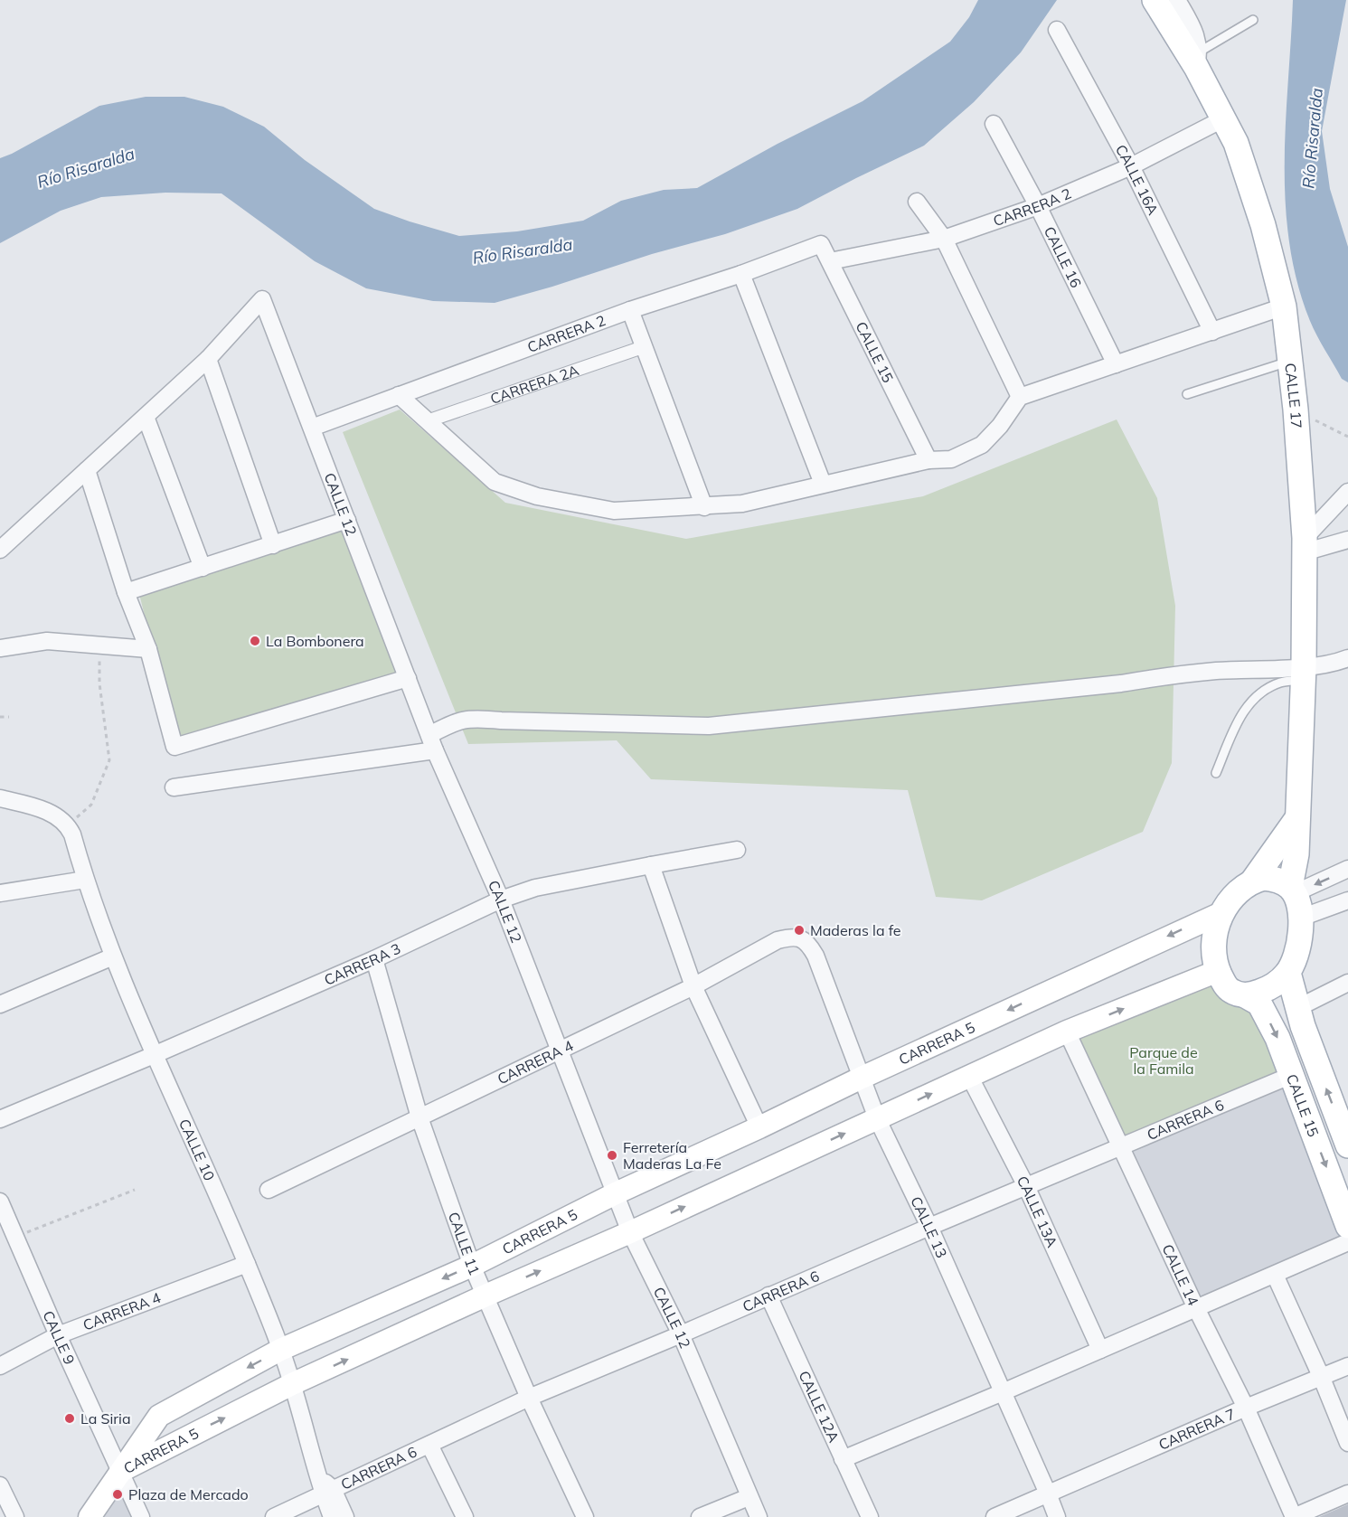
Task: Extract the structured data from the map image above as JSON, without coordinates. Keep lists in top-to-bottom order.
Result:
{
  "streets": {
    "main road": ["CALLE 15", "CALLE 17", "CARRERA 5"],
    "street": [
      "CALLE 16A",
      "CARRERA 2",
      "CALLE 16",
      "CARRERA 2A",
      "CALLE 12",
      "CARRERA 3",
      "CARRERA 4",
      "CARRERA 6",
      "CALLE 10",
      "CALLE 13A",
      "CALLE 13",
      "CALLE 11",
      "CALLE 14",
      "CALLE 9",
      "CALLE 12A",
      "CARRERA 7"
    ]
  },
  "crossings": [
    ["CALLE 16A", "CARRERA 2"],
    ["CARRERA 2", "CALLE 16"],
    ["CARRERA 2", "CALLE 15"],
    ["CARRERA 2", "CALLE 17"],
    ["CARRERA 2", "CALLE 12"],
    ["CALLE 15", "CALLE 17"],
    ["CALLE 15", "CARRERA 5"],
    ["CALLE 15", "CARRERA 6"],
    ["CALLE 17", "CARRERA 5"],
    ["CALLE 12", "CARRERA 3"],
    ["CALLE 12", "CARRERA 5"],
    ["CALLE 12", "CARRERA 4"],
    ["CALLE 12", "CARRERA 6"],
    ["CARRERA 3", "CALLE 10"],
    ["CARRERA 3", "CALLE 11"],
    ["CARRERA 5", "CALLE 10"],
    ["CARRERA 5", "CALLE 13A"],
    ["CARRERA 5", "CALLE 13"],
    ["CARRERA 5", "CALLE 11"],
    ["CARRERA 5", "CALLE 14"],
    ["CARRERA 5", "CALLE 9"],
    ["CARRERA 4", "CALLE 10"],
    ["CARRERA 4", "CALLE 13"],
    ["CARRERA 4", "CALLE 11"],
    ["CARRERA 4", "CALLE 9"],
    ["CARRERA 6", "CALLE 10"],
    ["CARRERA 6", "CALLE 13A"],
    ["CARRERA 6", "CALLE 13"],
    ["CARRERA 6", "CALLE 11"],
    ["CARRERA 6", "CALLE 14"],
    ["CARRERA 6", "CALLE 12A"],
    ["CALLE 13", "CARRERA 7"],
    ["CALLE 14", "CARRERA 7"]
  ],
  "water": ["Río Risaralda"],
  "parks": ["Parque de la Famila"],
  "places": [
    "La Bombonera",
    "Maderas la fe",
    "Ferretería Maderas La Fe",
    "La Siria",
    "Plaza de Mercado"
  ]
}
